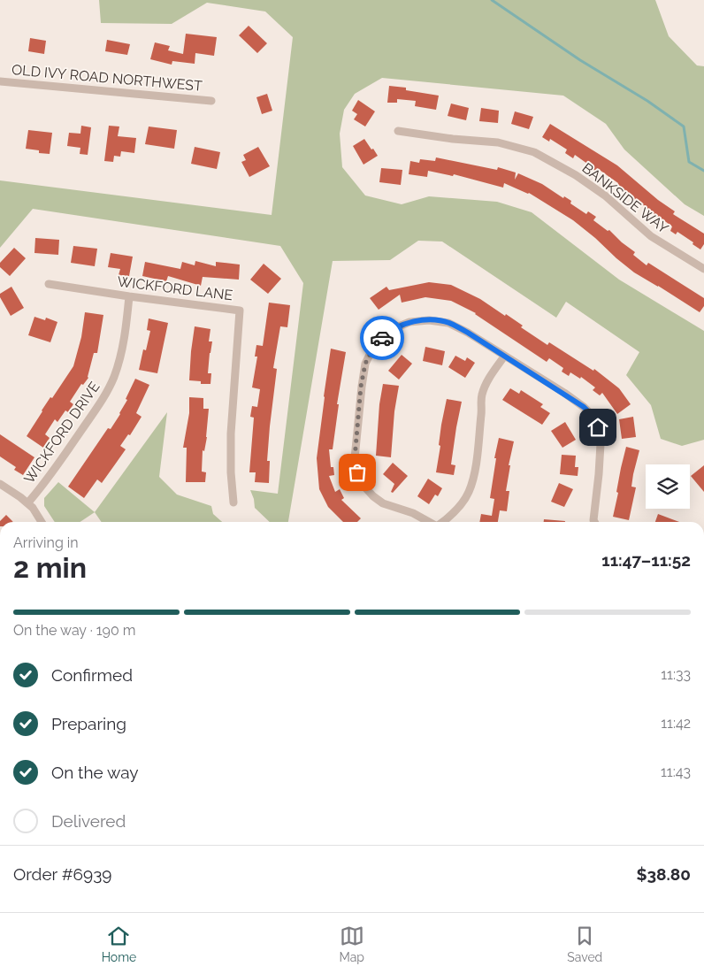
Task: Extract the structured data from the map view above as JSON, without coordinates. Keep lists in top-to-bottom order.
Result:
{
  "streets": {
    "street": [
      "OLD IVY ROAD NORTHWEST",
      "BANKSIDE WAY",
      "WICKFORD LANE",
      "WICKFORD DRIVE"
    ]
  },
  "crossings": [
    ["WICKFORD LANE", "WICKFORD DRIVE"]
  ],
  "page": {
    "heading": ["2 min", "Arriving in", "11:47–11:52"],
    "panel": ["Order #6939", "$38.80"],
    "bar": "On the way · 190 m",
    "list": [
      ["Confirmed", "11:33"],
      ["Preparing", "11:42"],
      ["On the way", "11:43"],
      "Delivered"
    ],
    "tabs": ["Home", "Map", "Saved"]
  }
}
